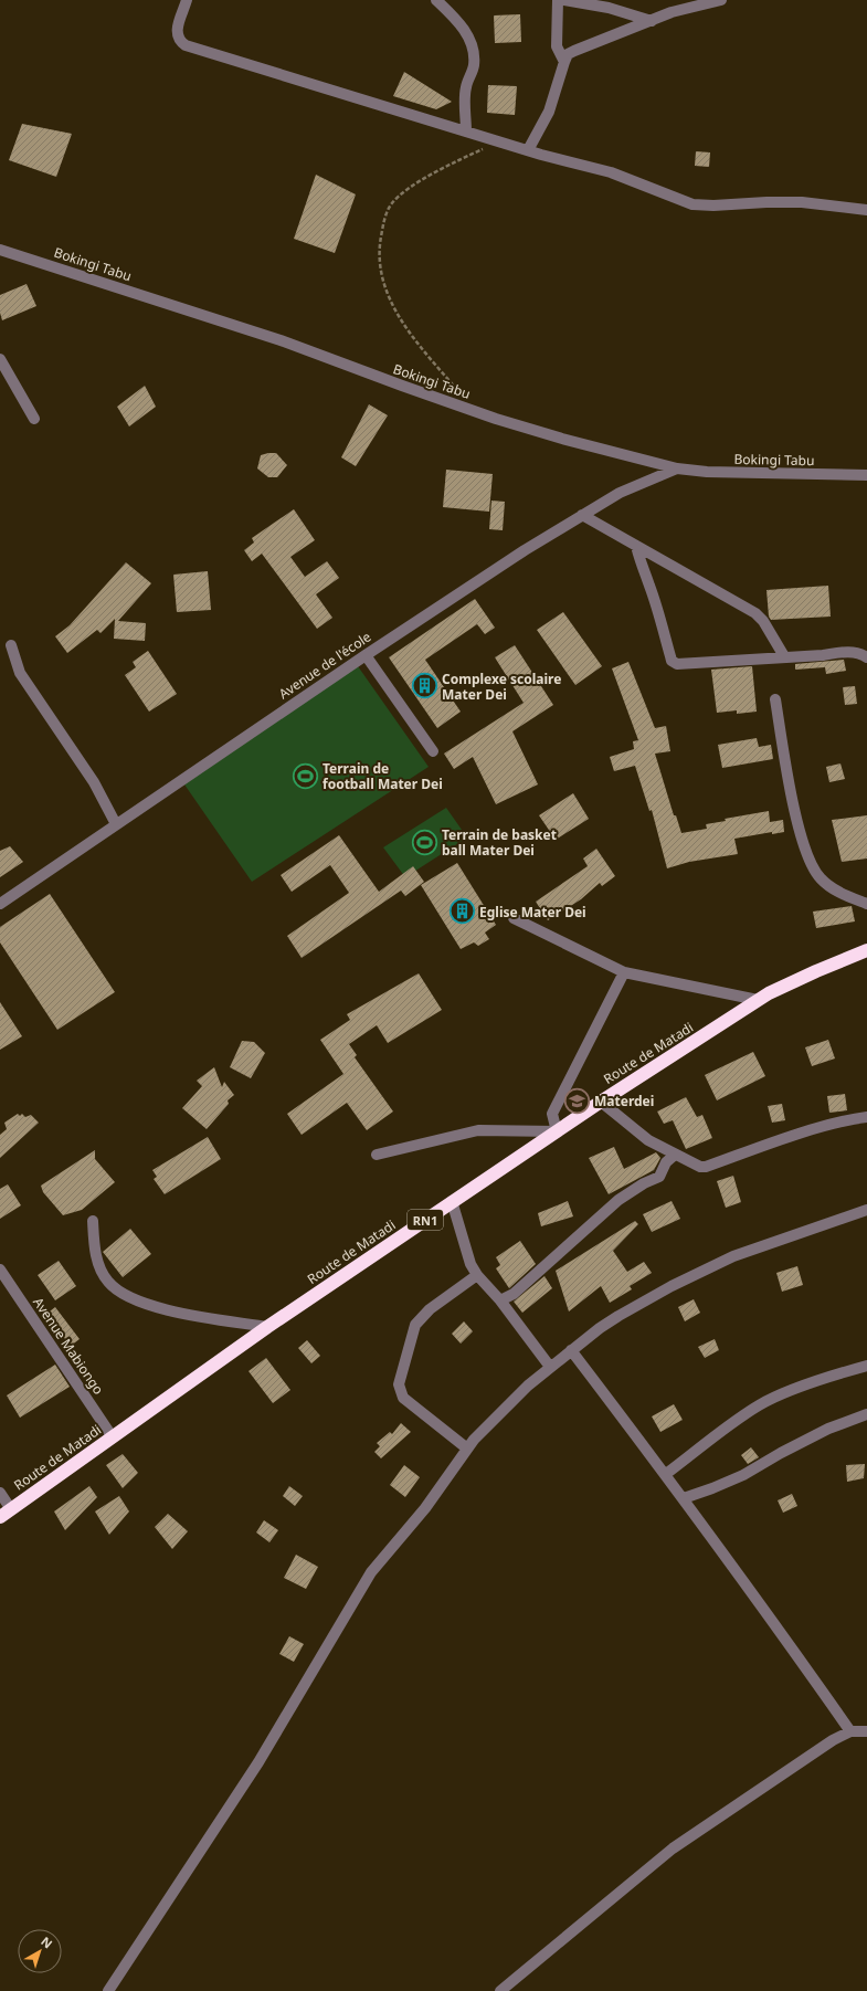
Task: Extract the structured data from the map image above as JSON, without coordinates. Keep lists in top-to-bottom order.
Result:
{
  "streets": {
    "highway": ["Route de Matadi", "RN1"],
    "street": ["Bokingi Tabu", "Avenue de l'école", "Avenue Mabiongo"]
  },
  "crossings": [
    ["Bokingi Tabu", "Avenue de l'école"],
    ["Route de Matadi", "Avenue Mabiongo"]
  ],
  "places": {
    "building": ["Complexe scolaire Mater Dei", "Eglise Mater Dei"],
    "sports": ["Terrain de football Mater Dei", "Terrain de basket ball Mater Dei"],
    "school or university": ["Materdei"]
  },
  "north": "top right"
}
